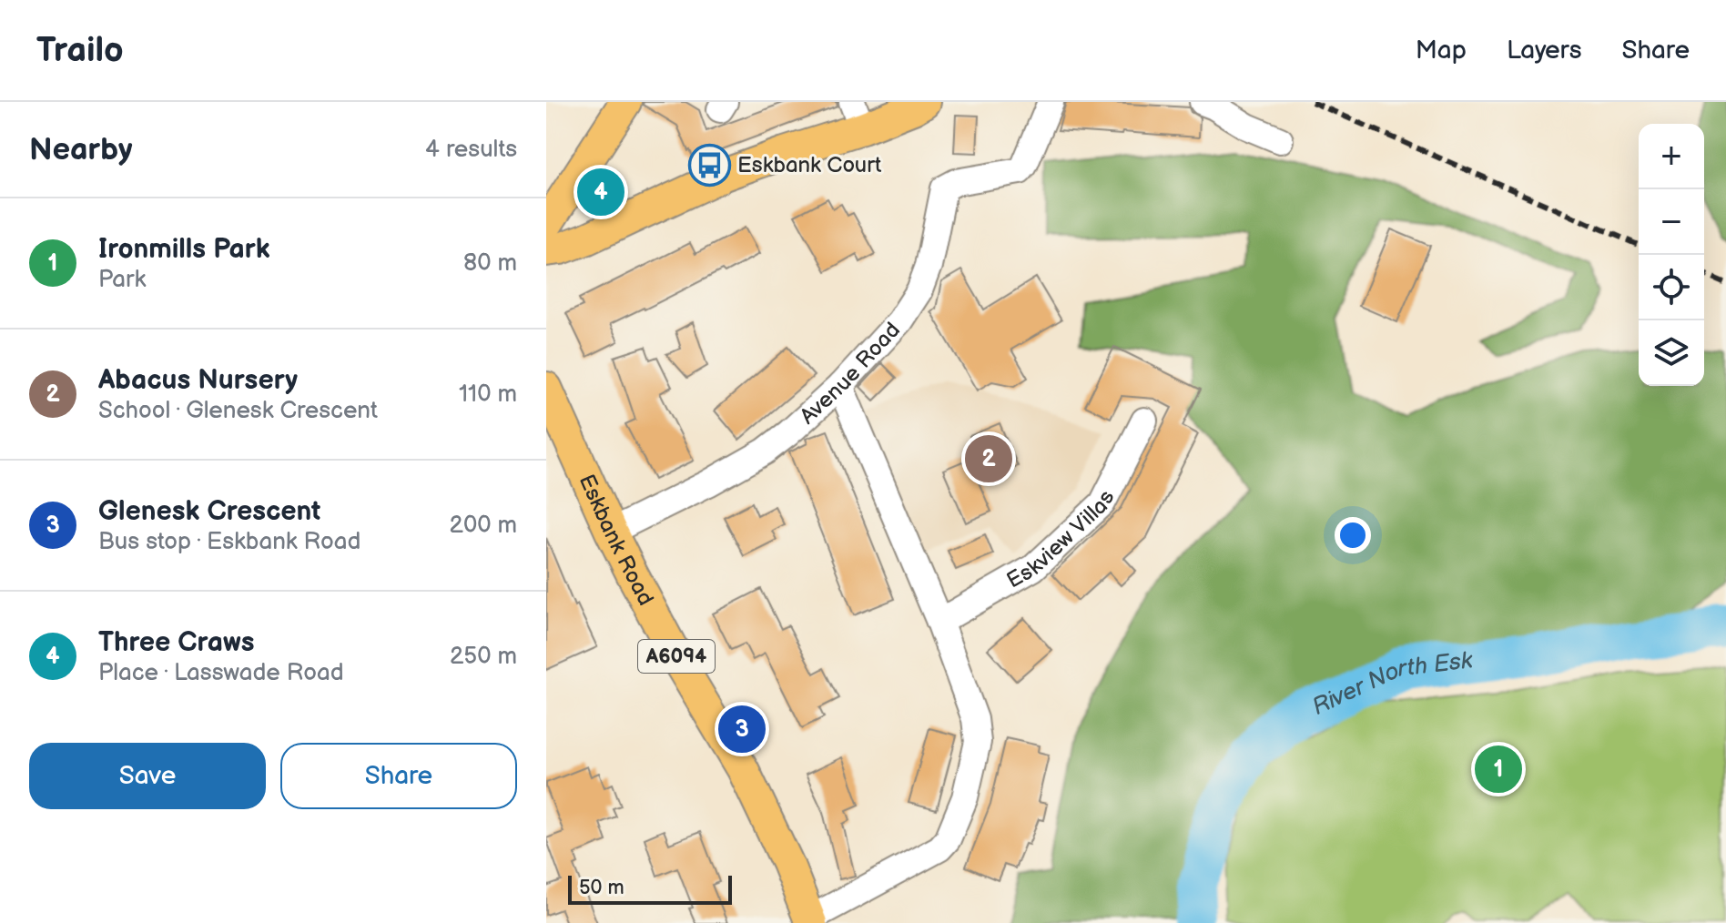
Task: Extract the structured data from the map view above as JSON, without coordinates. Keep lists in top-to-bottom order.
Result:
{
  "streets": {
    "main road": ["Eskbank Road", "A6094"],
    "street": ["Avenue Road", "Eskview Villas"]
  },
  "crossings": [
    ["Avenue Road", "Eskbank Road"]
  ],
  "water": ["River North Esk"],
  "places": {
    "bus stop": ["Eskbank Court"]
  },
  "scale_bar": "50 m",
  "page": {
    "header": "Trailo",
    "nav": ["Map", "Layers", "Share"],
    "heading": ["Nearby", "4 results"],
    "map_buttons": ["+", "−"],
    "pins": [
      "4",
      "2",
      "3",
      "1"
    ],
    "list": [
      {
        "mark": "1",
        "name": "Ironmills Park",
        "note": "Park",
        "value": "80 m"
      },
      {
        "mark": "2",
        "name": "Abacus Nursery",
        "note": "School · Glenesk Crescent",
        "value": "110 m"
      },
      {
        "mark": "3",
        "name": "Glenesk Crescent",
        "note": "Bus stop · Eskbank Road",
        "value": "200 m"
      },
      {
        "mark": "4",
        "name": "Three Craws",
        "note": "Place · Lasswade Road",
        "value": "250 m"
      }
    ],
    "buttons": ["Save", "Share"],
    "scale": "50 m"
  }
}
